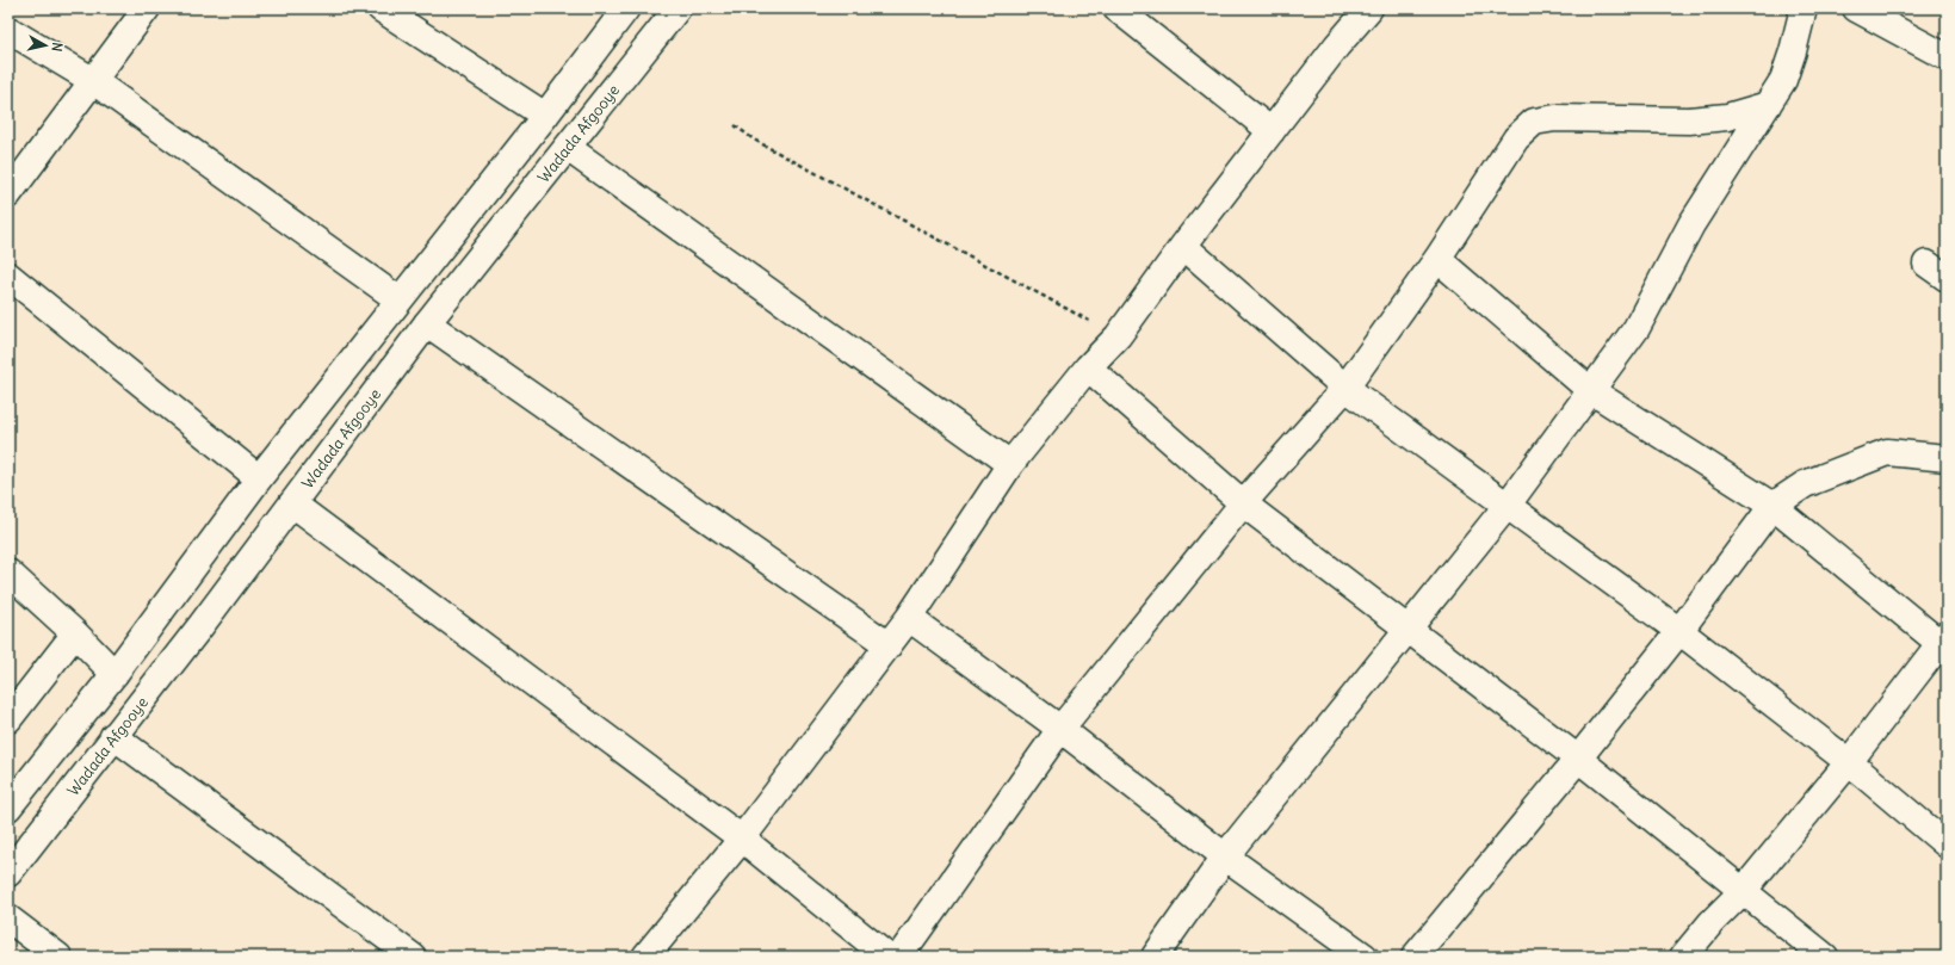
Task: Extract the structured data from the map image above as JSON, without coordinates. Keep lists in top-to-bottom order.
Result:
{
  "streets": {
    "main road": ["Wadada Afgooye"]
  },
  "north": "right"
}
